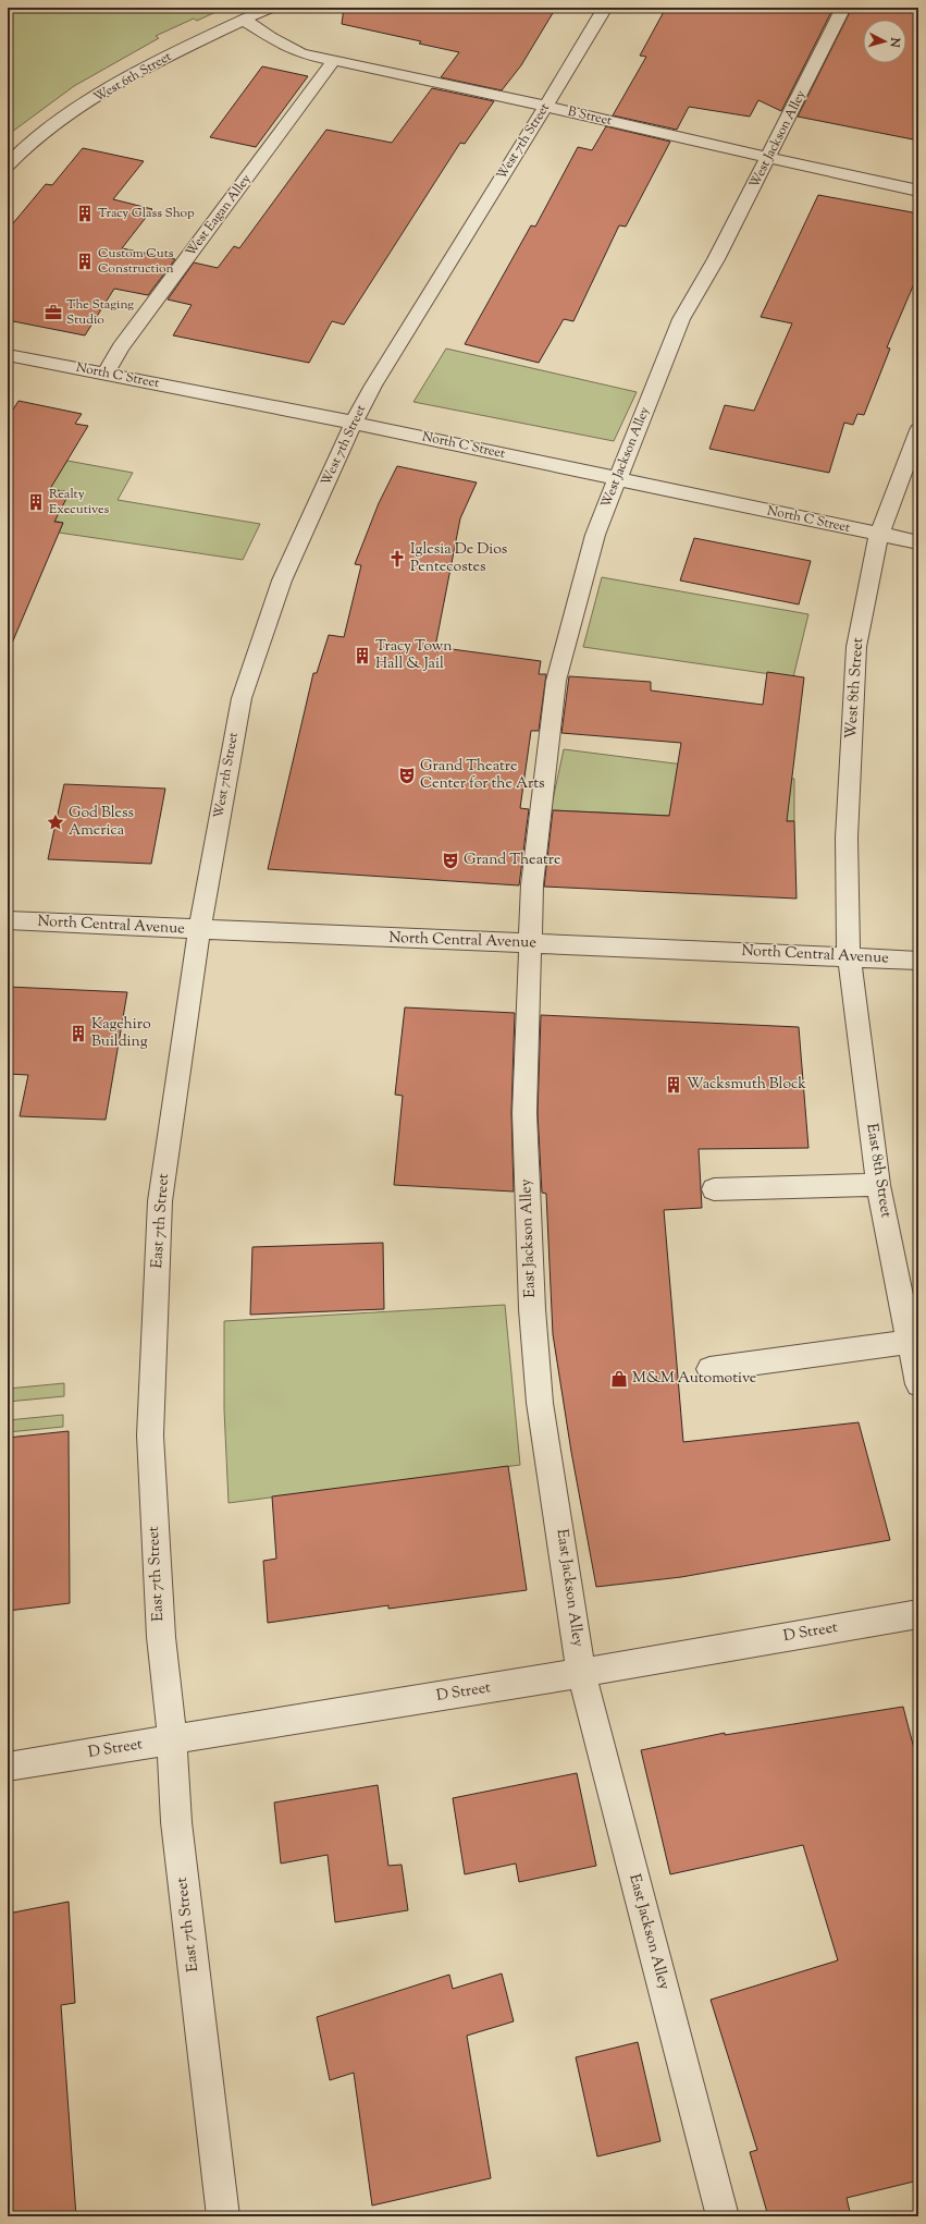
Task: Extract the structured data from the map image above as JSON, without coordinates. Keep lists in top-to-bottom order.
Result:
{
  "streets": {
    "street": [
      "West 6th Street",
      "B Street",
      "West Jackson Alley",
      "West 7th Street",
      "West Eagan Alley",
      "North C Street",
      "West 8th Street",
      "North Central Avenue",
      "East 8th Street",
      "East 7th Street",
      "East Jackson Alley",
      "D Street"
    ]
  },
  "crossings": [
    ["West 6th Street", "B Street"],
    ["B Street", "West Jackson Alley"],
    ["B Street", "West 7th Street"],
    ["B Street", "West Eagan Alley"],
    ["West Jackson Alley", "North C Street"],
    ["West Jackson Alley", "North Central Avenue"],
    ["West Jackson Alley", "East Jackson Alley"],
    ["West 7th Street", "North C Street"],
    ["West 7th Street", "North Central Avenue"],
    ["West 7th Street", "East 7th Street"],
    ["West Eagan Alley", "North C Street"],
    ["North C Street", "West 8th Street"],
    ["West 8th Street", "North Central Avenue"],
    ["West 8th Street", "East 8th Street"],
    ["North Central Avenue", "East 8th Street"],
    ["North Central Avenue", "East 7th Street"],
    ["North Central Avenue", "East Jackson Alley"],
    ["East 7th Street", "D Street"],
    ["East Jackson Alley", "D Street"]
  ],
  "places": {
    "building": [
      "Tracy Glass Shop",
      "Custom Cuts Construction",
      "Realty Executives",
      "Tracy Town Hall & Jail",
      "Kagehiro Building",
      "Wacksmuth Block"
    ],
    "office": ["The Staging Studio"],
    "church": ["Iglesia De Dios Pentecostes"],
    "theatre": ["Grand Theatre Center for the Arts", "Grand Theatre"],
    "place": ["God Bless America"],
    "shop": ["M&M Automotive"]
  },
  "north": "right"
}
